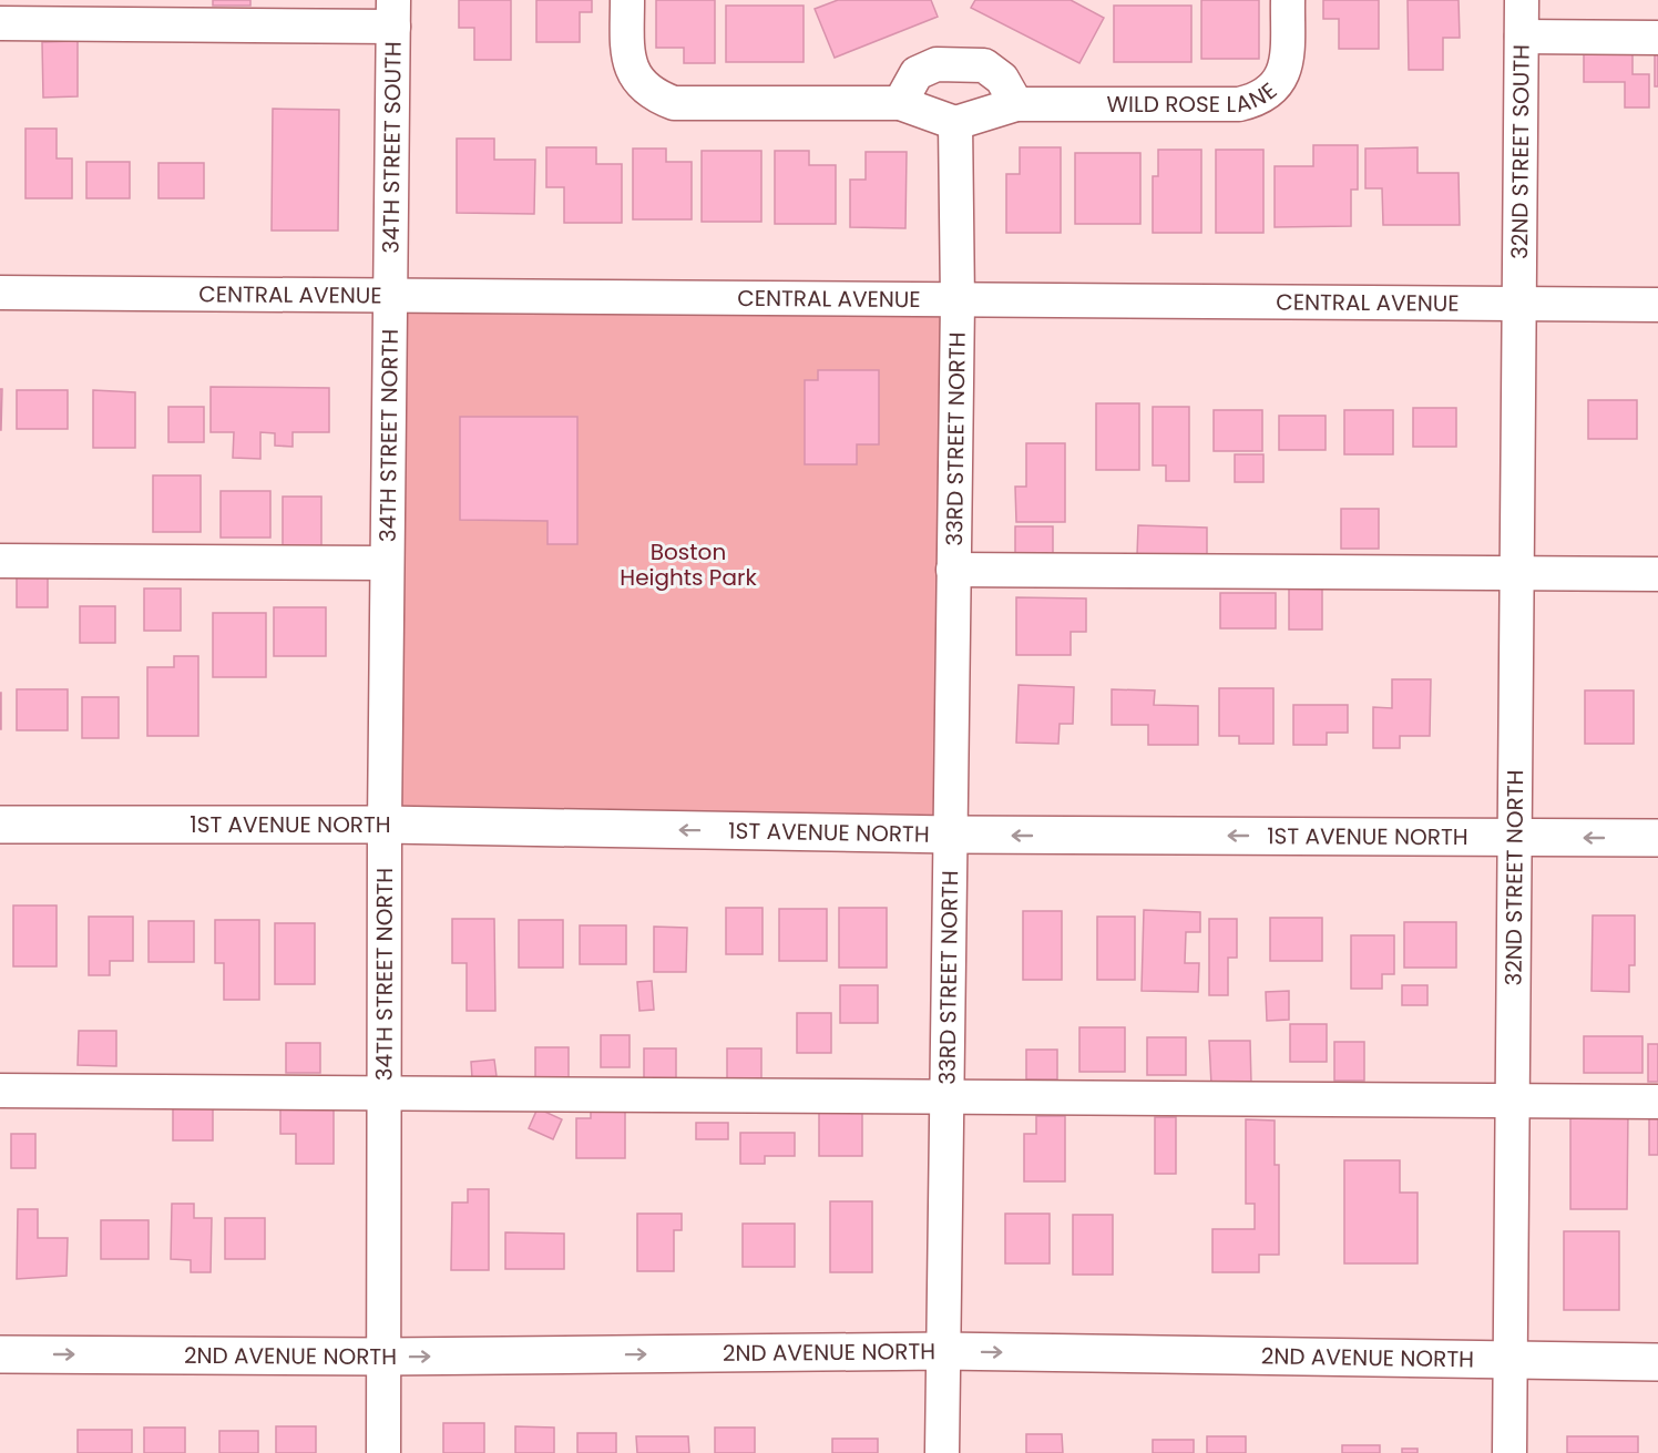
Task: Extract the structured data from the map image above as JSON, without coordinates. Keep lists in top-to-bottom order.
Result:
{
  "streets": {
    "main road": ["1ST AVENUE NORTH", "2ND AVENUE NORTH"],
    "street": [
      "WILD ROSE LANE",
      "34TH STREET SOUTH",
      "32ND STREET SOUTH",
      "CENTRAL AVENUE",
      "34TH STREET NORTH",
      "33RD STREET NORTH",
      "32ND STREET NORTH"
    ]
  },
  "crossings": [
    ["34TH STREET SOUTH", "CENTRAL AVENUE"],
    ["34TH STREET SOUTH", "34TH STREET NORTH"],
    ["32ND STREET SOUTH", "CENTRAL AVENUE"],
    ["32ND STREET SOUTH", "32ND STREET NORTH"],
    ["CENTRAL AVENUE", "34TH STREET NORTH"],
    ["CENTRAL AVENUE", "33RD STREET NORTH"],
    ["CENTRAL AVENUE", "32ND STREET NORTH"],
    ["34TH STREET NORTH", "1ST AVENUE NORTH"],
    ["34TH STREET NORTH", "2ND AVENUE NORTH"],
    ["33RD STREET NORTH", "1ST AVENUE NORTH"],
    ["33RD STREET NORTH", "2ND AVENUE NORTH"],
    ["1ST AVENUE NORTH", "32ND STREET NORTH"],
    ["32ND STREET NORTH", "2ND AVENUE NORTH"]
  ],
  "one_way": ["1ST AVENUE NORTH", "2ND AVENUE NORTH"],
  "parks": ["Boston Heights Park"]
}
